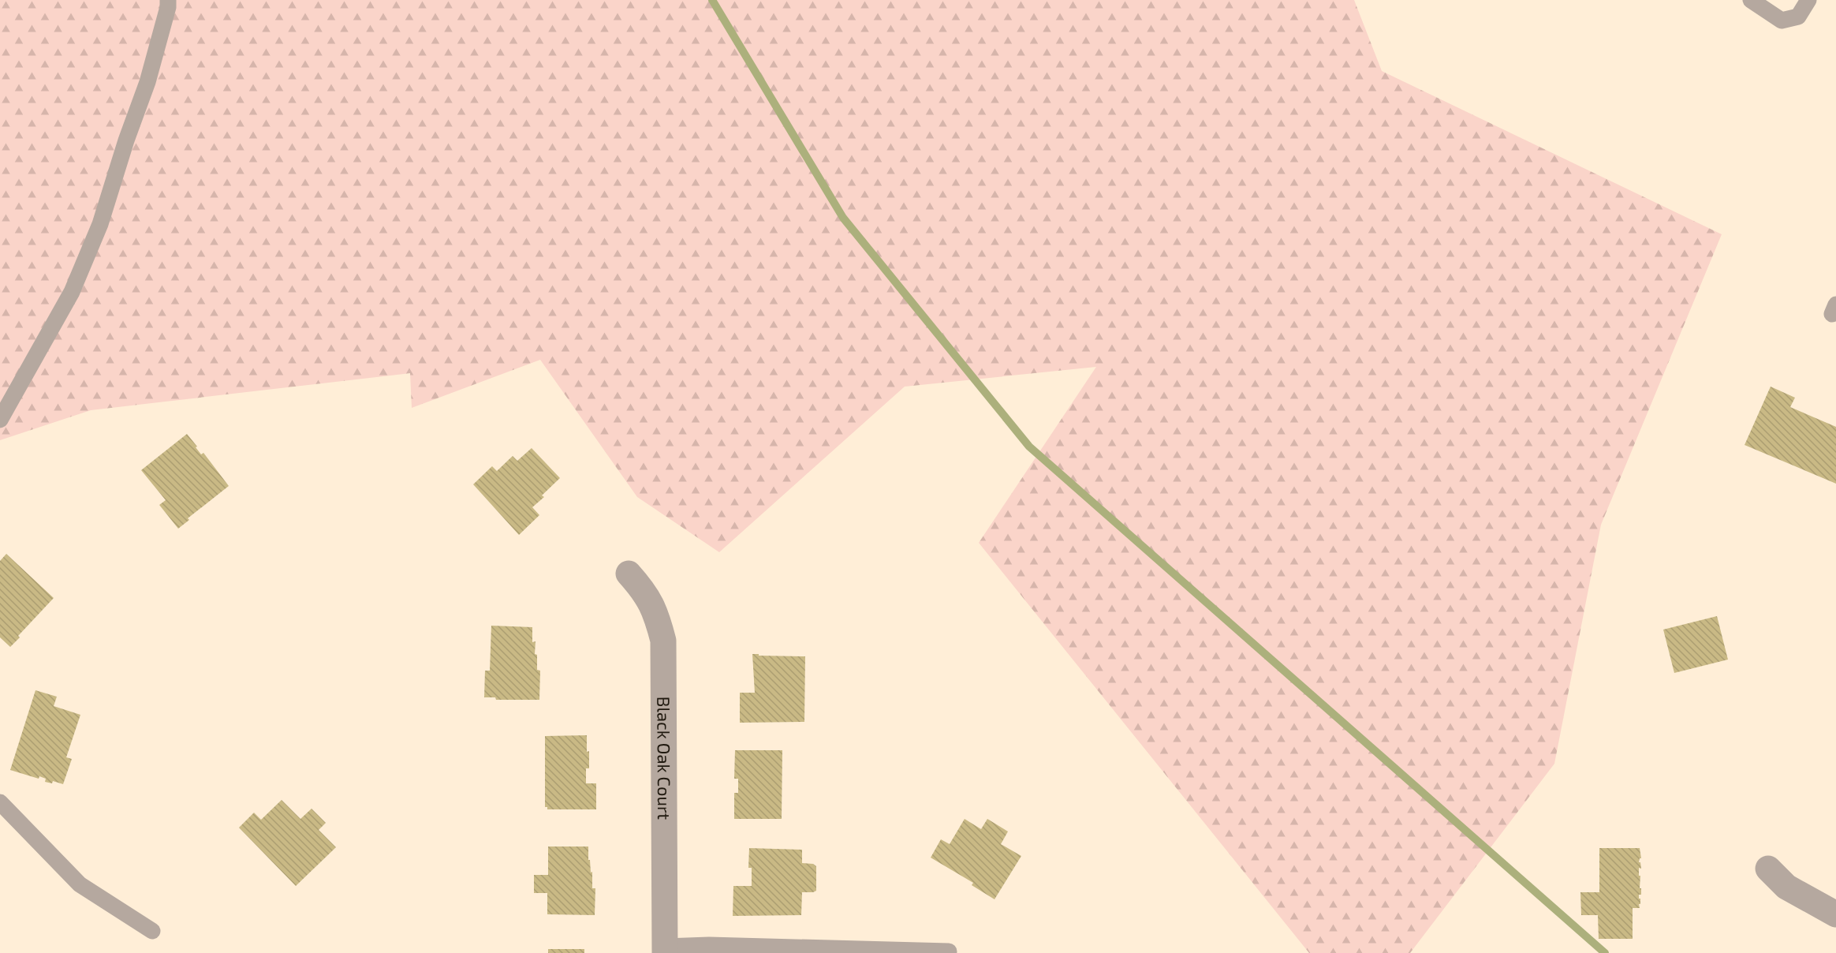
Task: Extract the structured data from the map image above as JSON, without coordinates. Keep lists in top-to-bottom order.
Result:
{
  "streets": {
    "street": ["Black Oak Court"]
  }
}
